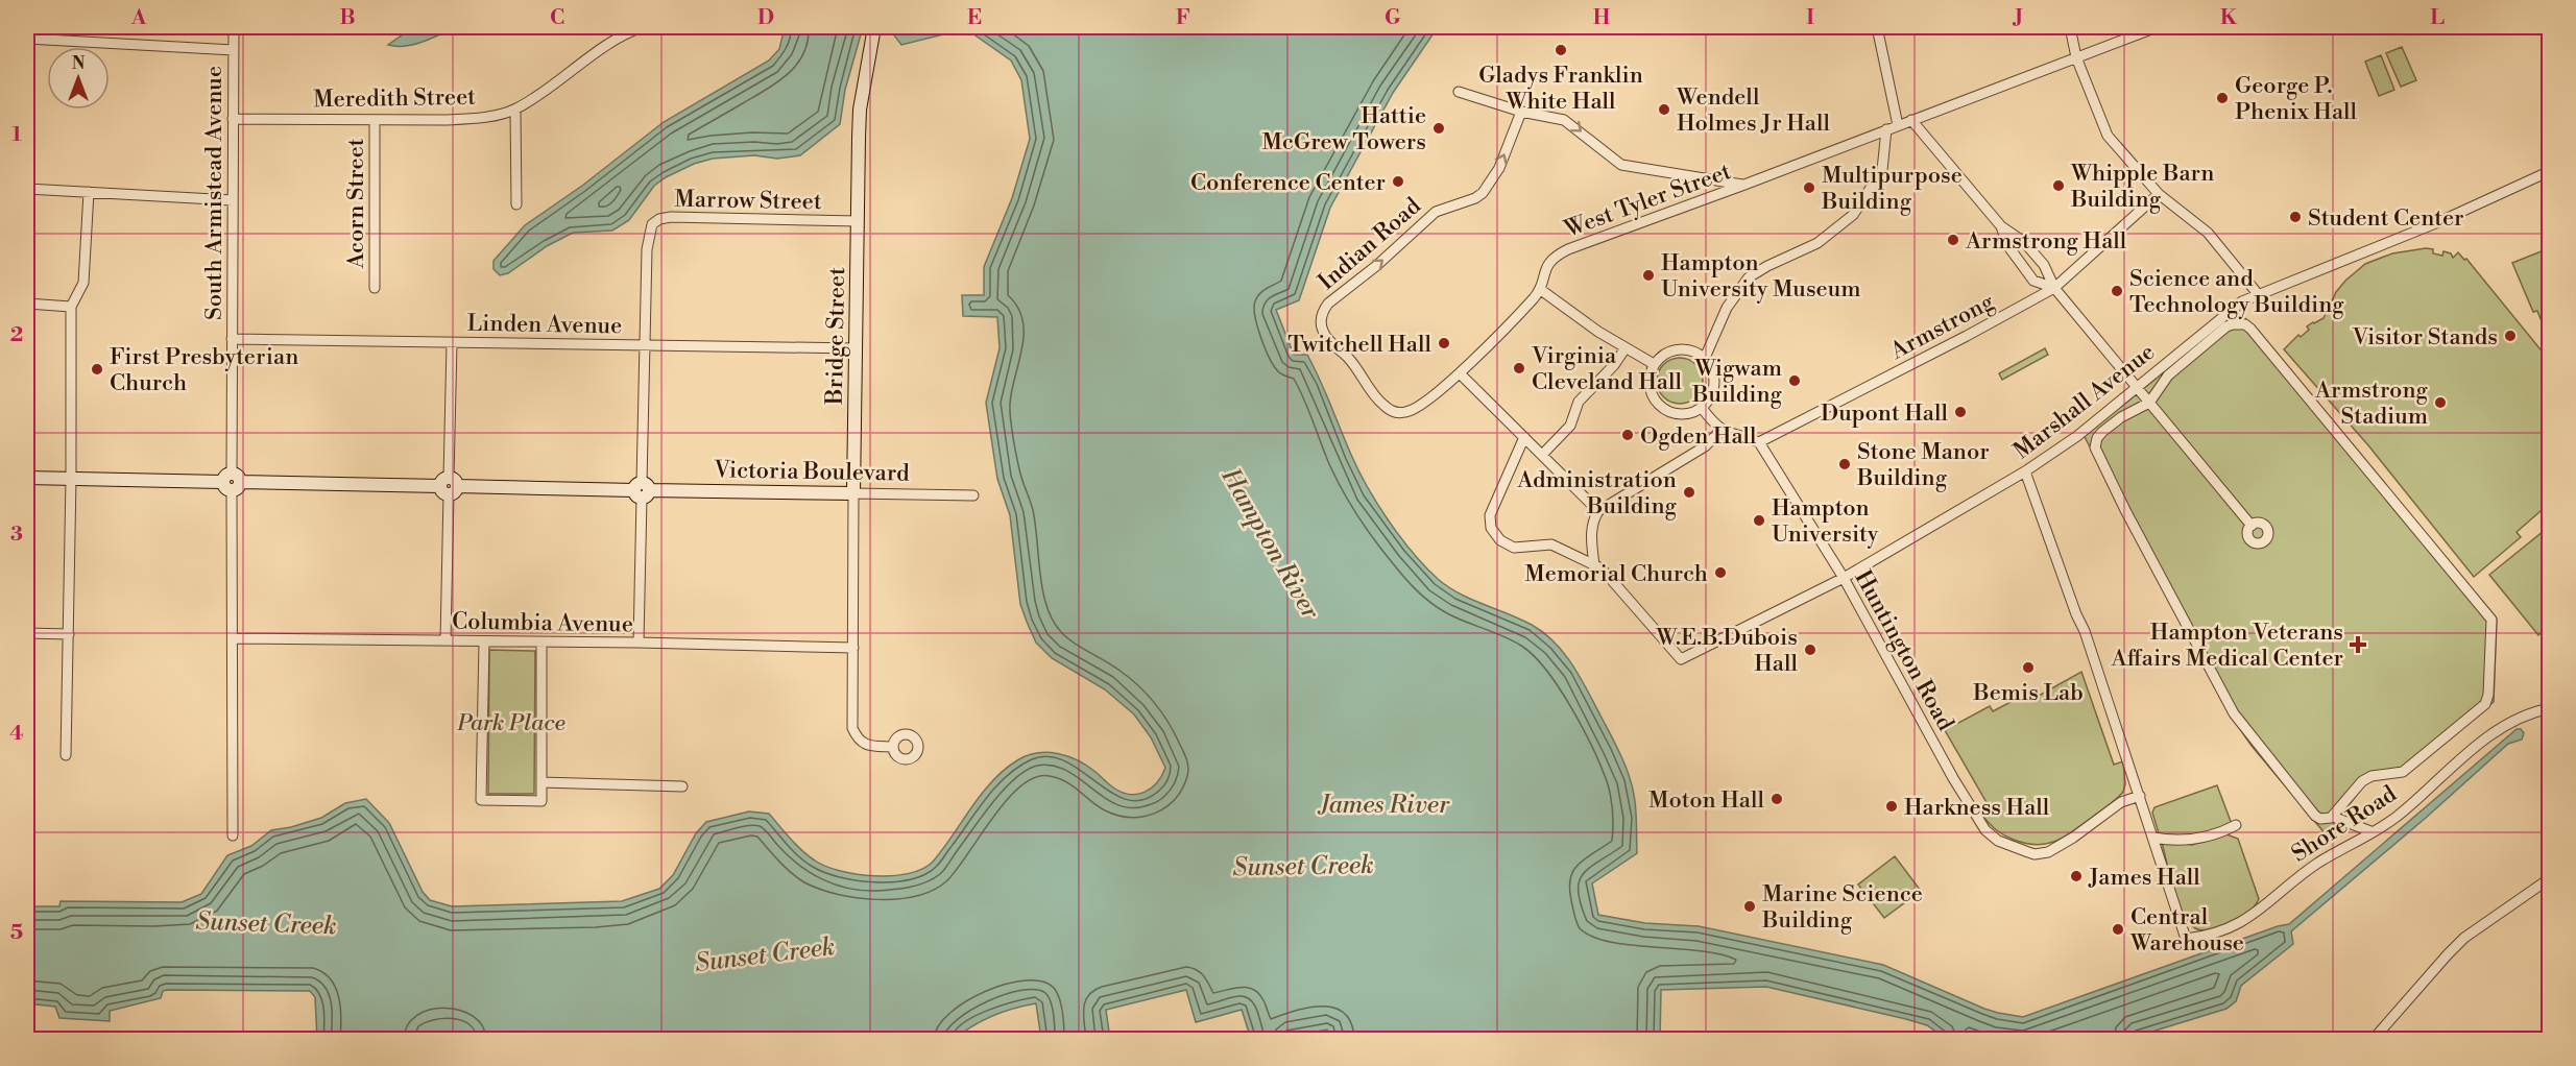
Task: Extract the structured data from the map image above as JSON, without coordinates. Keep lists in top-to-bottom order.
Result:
{
  "streets": {
    "street": [
      "Meredith Street",
      "South Armistead Avenue",
      "Marrow Street",
      "West Tyler Street",
      "Acorn Street",
      "Indian Road",
      "Linden Avenue",
      "Armstrong",
      "Bridge Street",
      "Marshall Avenue",
      "Victoria Boulevard",
      "Columbia Avenue",
      "Huntington Road",
      "Shore Road"
    ]
  },
  "crossings": [
    ["Meredith Street", "South Armistead Avenue"],
    ["Meredith Street", "Acorn Street"],
    ["South Armistead Avenue", "Linden Avenue"],
    ["South Armistead Avenue", "Victoria Boulevard"],
    ["South Armistead Avenue", "Columbia Avenue"],
    ["Marrow Street", "Linden Avenue"],
    ["Marrow Street", "Bridge Street"],
    ["West Tyler Street", "Indian Road"],
    ["Linden Avenue", "Bridge Street"],
    ["Armstrong", "Huntington Road"],
    ["Bridge Street", "Victoria Boulevard"],
    ["Bridge Street", "Columbia Avenue"],
    ["Marshall Avenue", "Huntington Road"]
  ],
  "water": ["Hampton River", "James River", "Sunset Creek"],
  "parks": ["Park Place"],
  "places": {
    "other": [
      "Gladys Franklin White Hall",
      "George P. Phenix Hall",
      "Wendell Holmes Jr Hall",
      "Hattie McGrew Towers",
      "Conference Center",
      "Whipple Barn Building",
      "Multipurpose Building",
      "Student Center",
      "Armstrong Hall",
      "Hampton University Museum",
      "Science and Technology Building",
      "Visitor Stands",
      "Twitchell Hall",
      "Virginia Cleveland Hall",
      "First Presbyterian Church",
      "Wigwam Building",
      "Armstrong Stadium",
      "Dupont Hall",
      "Ogden Hall",
      "Stone Manor Building",
      "Administration Building",
      "Hampton University",
      "Memorial Church",
      "W.E.B.Dubois Hall",
      "Bemis Lab",
      "Moton Hall",
      "Harkness Hall",
      "James Hall",
      "Marine Science Building",
      "Central Warehouse"
    ],
    "health": ["Hampton Veterans Affairs Medical Center"]
  },
  "north": "top",
  "grid": {
    "columns": [
      "A",
      "B",
      "C",
      "D",
      "E",
      "F",
      "G",
      "H",
      "I",
      "J",
      "K",
      "L"
    ],
    "rows": [
      "1",
      "2",
      "3",
      "4",
      "5"
    ]
  }
}
